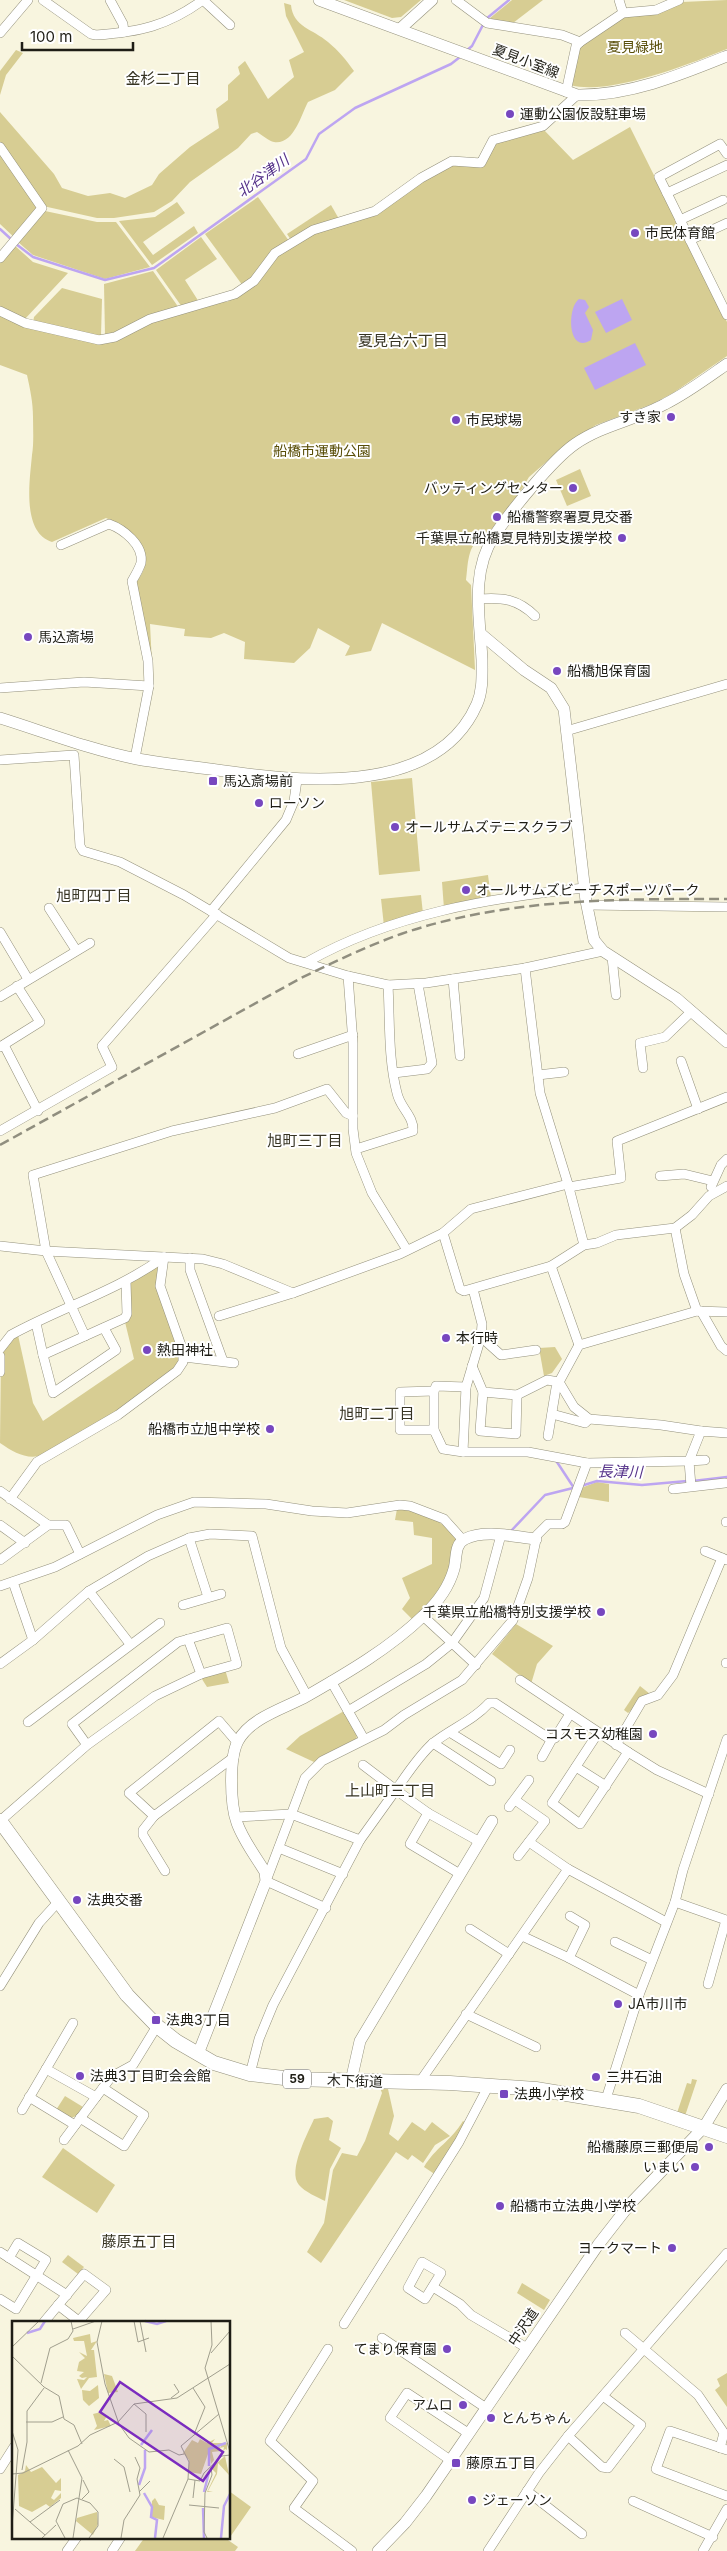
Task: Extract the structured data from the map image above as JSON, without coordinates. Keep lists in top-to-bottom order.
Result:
{
  "streets": {
    "main road": ["59", "木下街道"],
    "street": ["夏見小室線", "中沢道"]
  },
  "crossings": [
    ["木下街道", "中沢道"]
  ],
  "districts": [
    "金杉二丁目",
    "夏見台六丁目",
    "旭町四丁目",
    "旭町三丁目",
    "旭町二丁目",
    "上山町三丁目",
    "藤原五丁目"
  ],
  "water": ["北谷津川", "長津川"],
  "parks": ["夏見緑地", "船橋市運動公園"],
  "places": {
    "other": [
      "運動公園仮設駐車場",
      "市民体育館",
      "すき家",
      "市民球場",
      "バッティングセンター",
      "船橋警察署夏見交番",
      "千葉県立船橋夏見特別支援学校",
      "馬込斎場",
      "船橋旭保育園",
      "ローソン",
      "オールサムズテニスクラブ",
      "オールサムズビーチスポーツパーク",
      "本行時",
      "熱田神社",
      "船橋市立旭中学校",
      "千葉県立船橋特別支援学校",
      "コスモス幼稚園",
      "法典交番",
      "JA市川市",
      "法典3丁目町会会館",
      "三井石油",
      "船橋藤原三郵便局",
      "いまい",
      "船橋市立法典小学校",
      "ヨークマート",
      "てまり保育園",
      "アムロ",
      "とんちゃん",
      "ジェーソン"
    ],
    "transit": [
      "馬込斎場前",
      "法典3丁目",
      "法典小学校",
      "藤原五丁目"
    ]
  },
  "scale_bar": "100 m"
}
